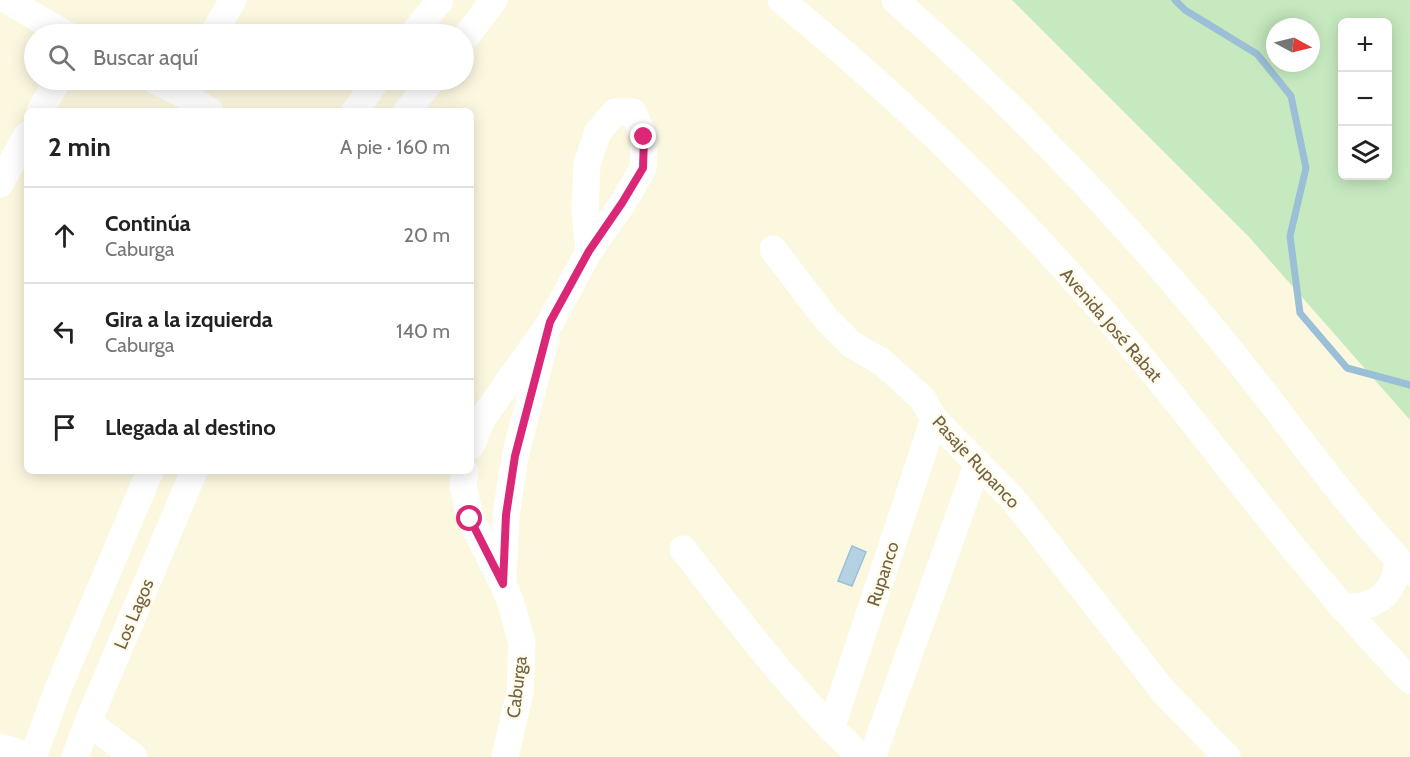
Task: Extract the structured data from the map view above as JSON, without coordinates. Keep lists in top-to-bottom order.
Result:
{
  "streets": {
    "street": [
      "Avenida José Rabat",
      "Pasaje Rupanco",
      "Rupanco",
      "Los Lagos",
      "Caburga"
    ]
  },
  "crossings": [
    ["Pasaje Rupanco", "Rupanco"]
  ],
  "north": "right",
  "page": {
    "map_buttons": ["+", "−"],
    "search": "Buscar aquí",
    "heading": ["2 min", "A pie · 160 m"],
    "list": [
      ["Continúa", "Caburga", "20 m"],
      ["Gira a la izquierda", "Caburga", "140 m"],
      "Llegada al destino"
    ]
  }
}
